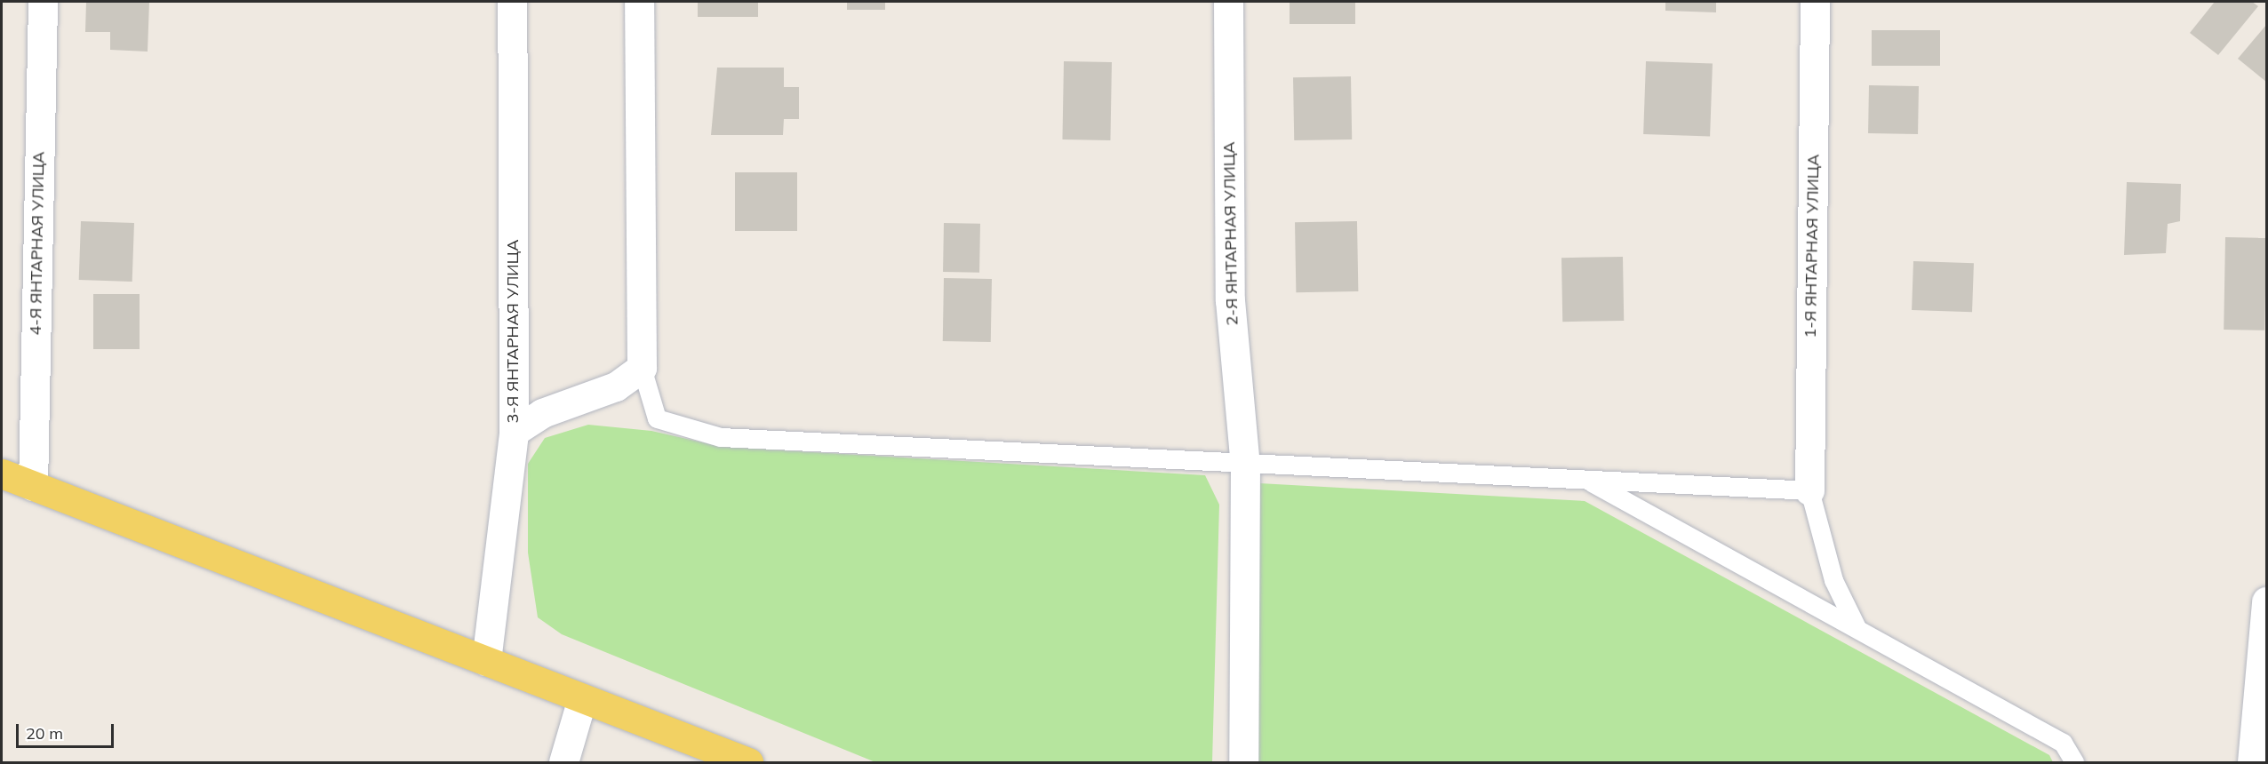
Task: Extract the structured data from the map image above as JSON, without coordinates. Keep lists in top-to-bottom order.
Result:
{
  "streets": {
    "street": [
      "2-Я ЯНТАРНАЯ УЛИЦА",
      "4-Я ЯНТАРНАЯ УЛИЦА",
      "1-Я ЯНТАРНАЯ УЛИЦА",
      "3-Я ЯНТАРНАЯ УЛИЦА"
    ]
  },
  "scale_bar": "20 m"
}
